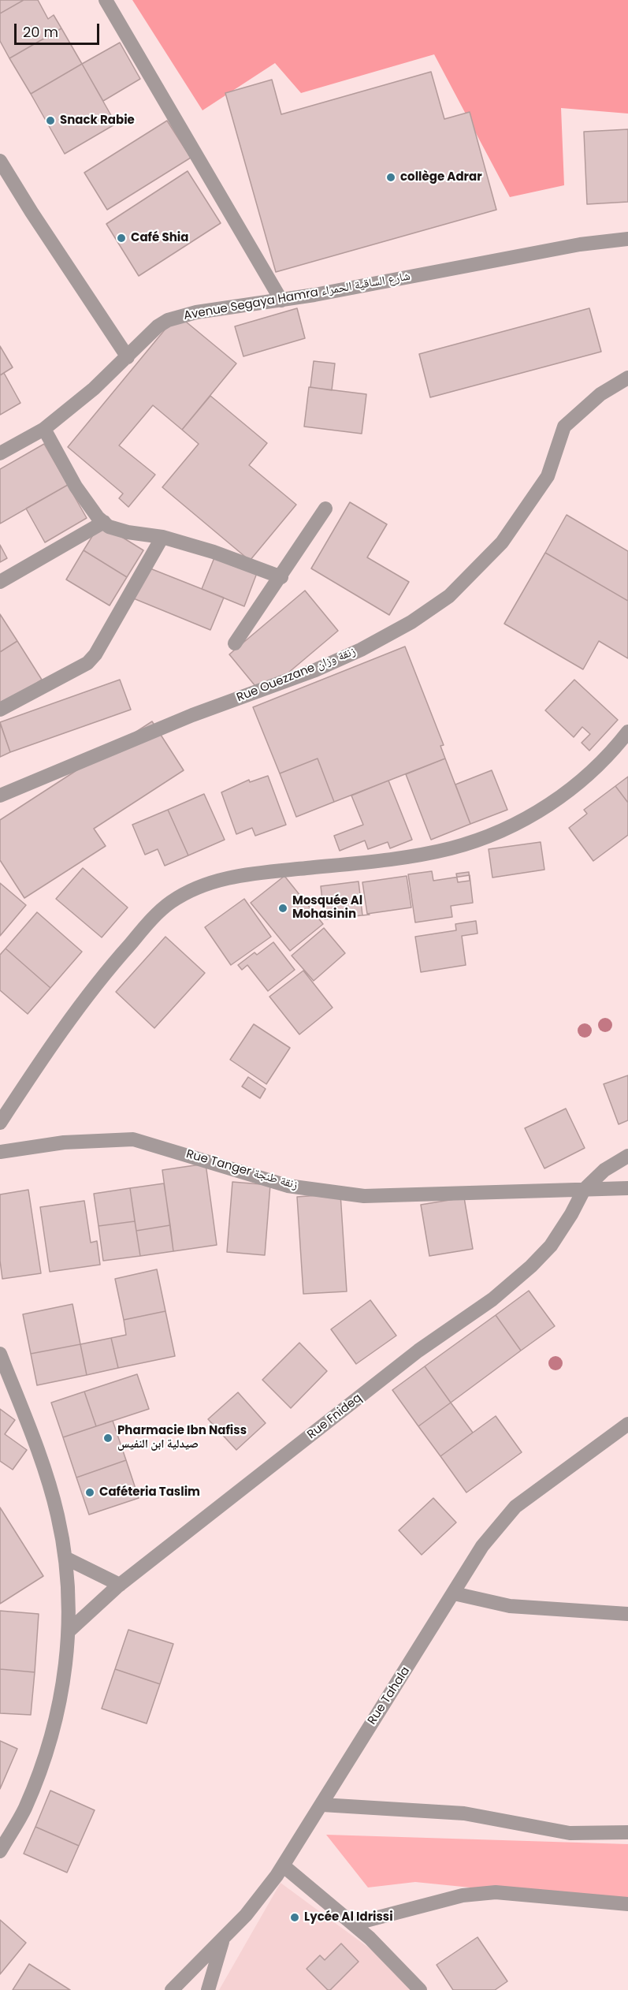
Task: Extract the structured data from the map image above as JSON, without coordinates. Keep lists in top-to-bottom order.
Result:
{
  "streets": {
    "street": [
      "Avenue Segaya Hamra شارع الساقية الحمراء",
      "Rue Ouezzane زنقة وزان",
      "Rue Tanger زنقة طنجة",
      "Rue Fnideq",
      "Rue Tahala"
    ]
  },
  "crossings": [
    ["Rue Tanger زنقة طنجة", "Rue Fnideq"]
  ],
  "places": [
    "Snack Rabie",
    "collège Adrar",
    "Café Shia",
    "Mosquée Al Mohasinin",
    "Pharmacie Ibn Nafiss صيدلية ابن النفيس",
    "Caféteria Taslim",
    "Lycée Al Idrissi"
  ],
  "scale_bar": "20 m"
}
